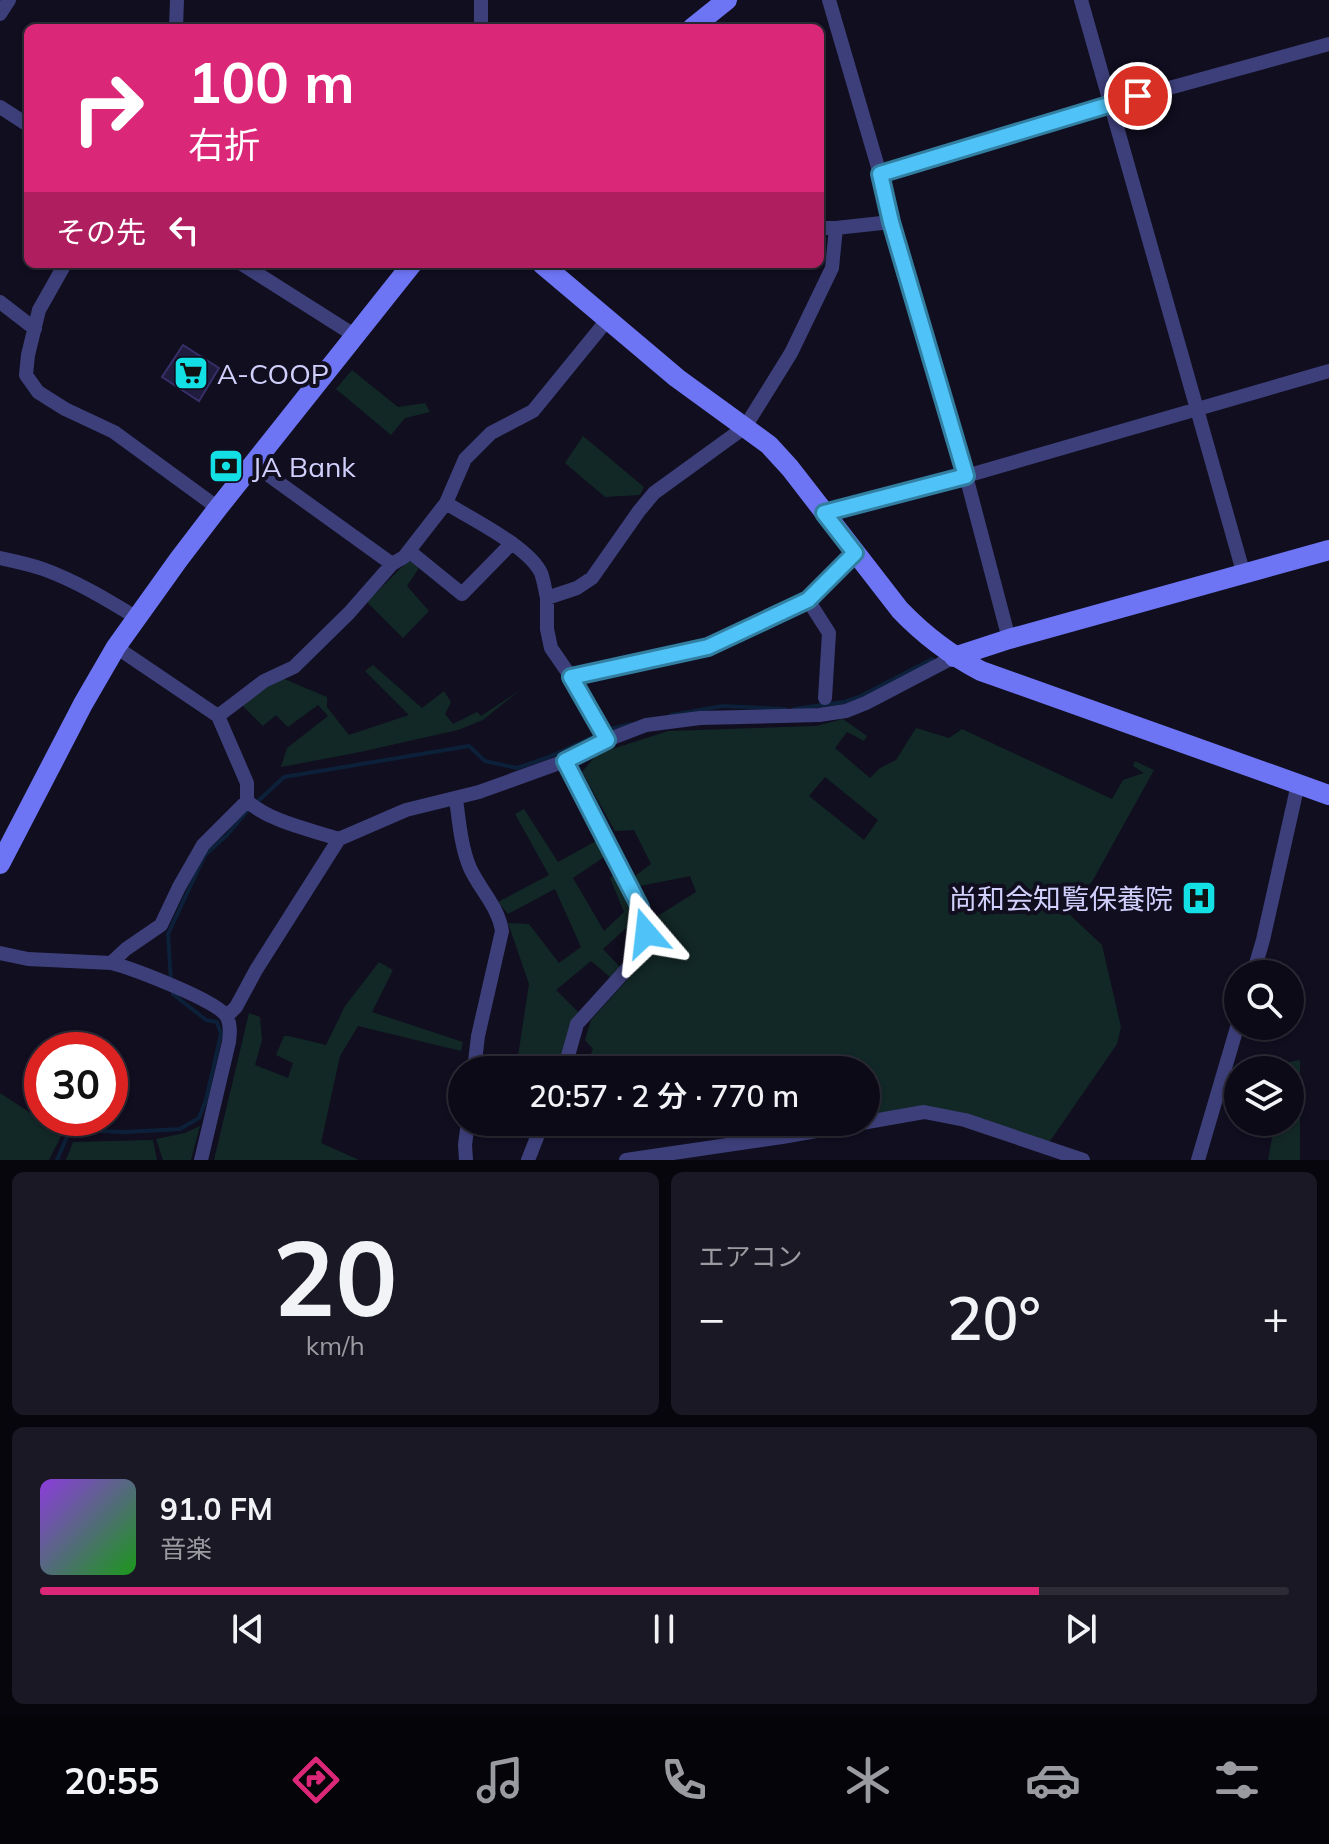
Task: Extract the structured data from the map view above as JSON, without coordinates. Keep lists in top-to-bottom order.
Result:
{
  "places": {
    "supermarket": ["A-COOP"],
    "bank": ["JA Bank"],
    "hospital": ["尚和会知覧保養院"]
  },
  "page": {
    "turn": ["100 m", "右折"],
    "then": "その先",
    "limit": "30",
    "trip": "20:57 · 2 分 · 770 m",
    "tile": [
      ["20", "km/h"],
      "エアコン"
    ],
    "heat": ["−", "20°", "+"],
    "song": ["91.0 FM", "音楽"],
    "tabs": "20:55"
  }
}
